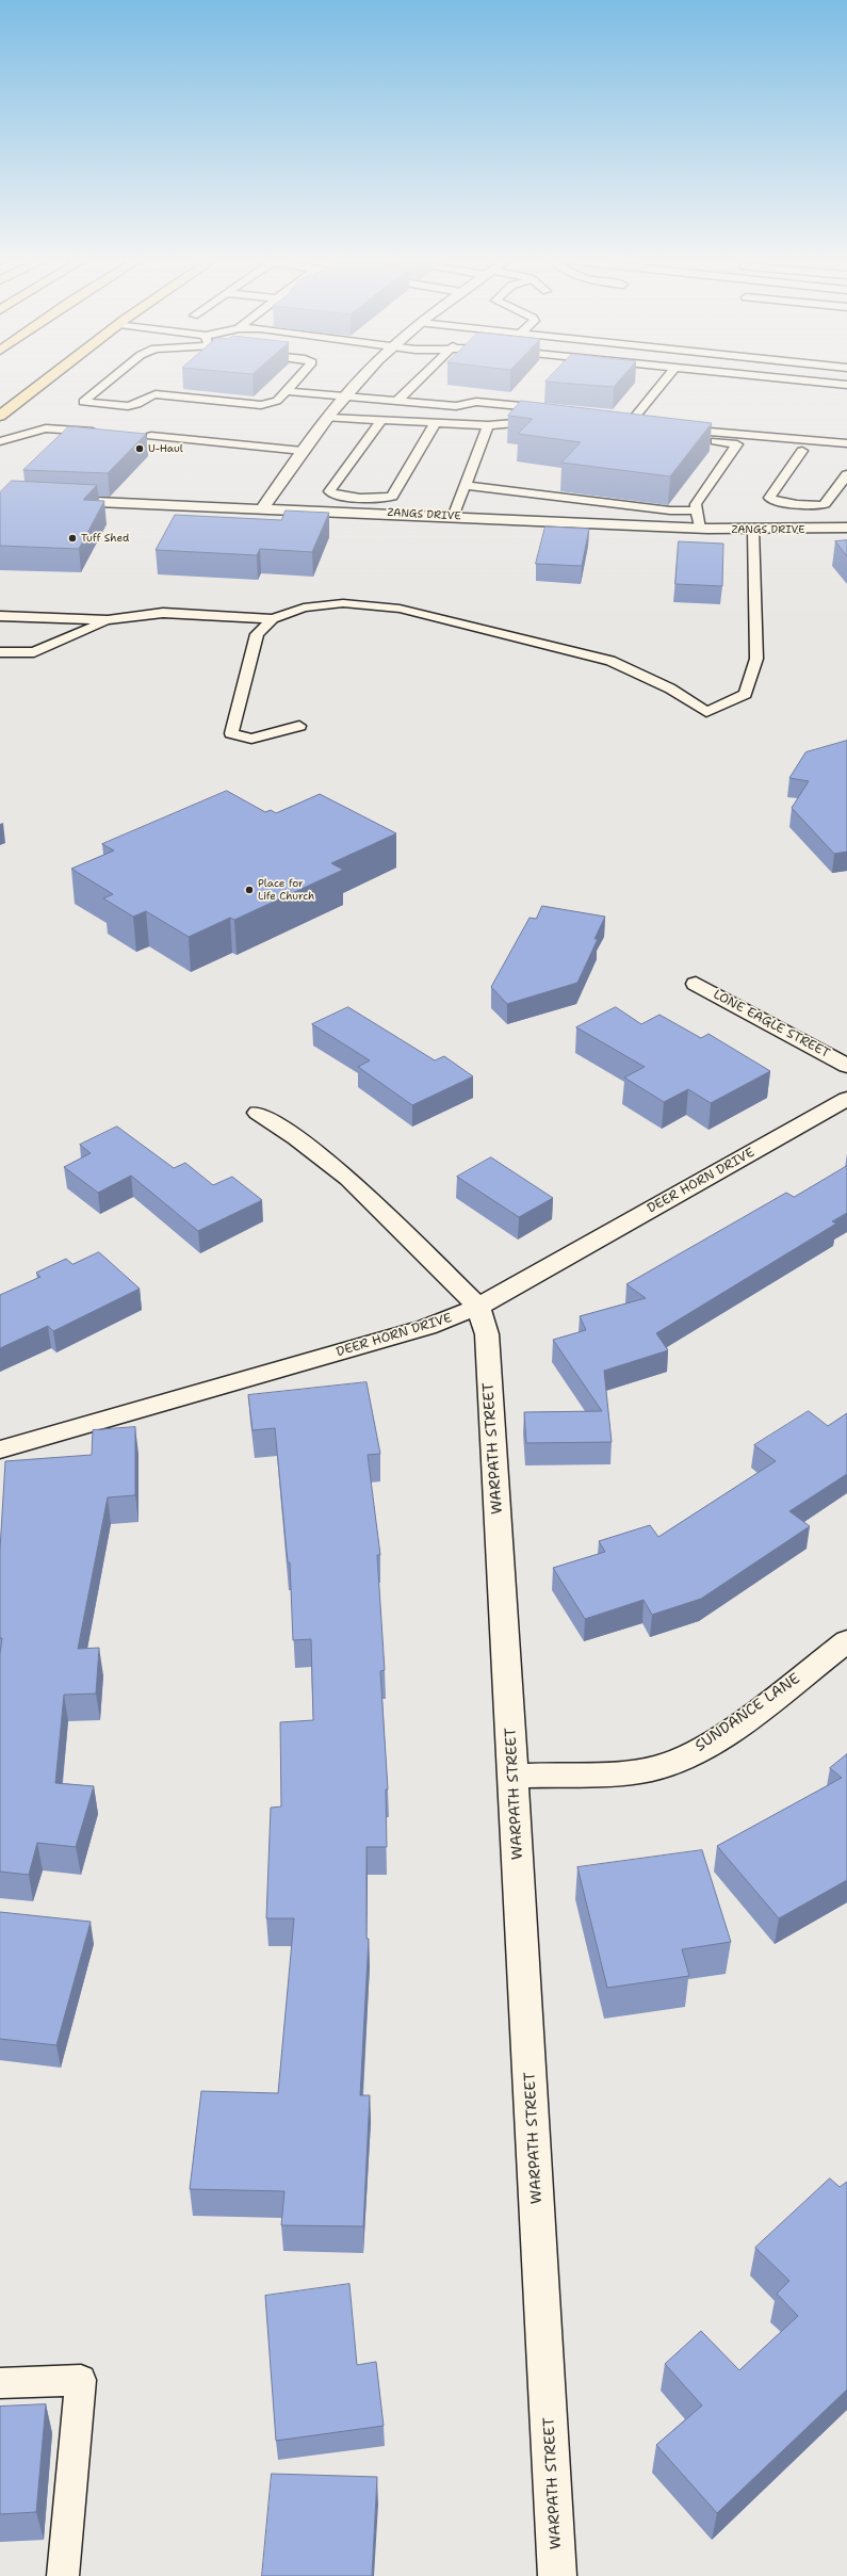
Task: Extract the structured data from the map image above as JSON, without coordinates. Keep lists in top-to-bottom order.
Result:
{
  "streets": {
    "street": [
      "ZANGS DRIVE",
      "LONE EAGLE STREET",
      "DEER HORN DRIVE",
      "WARPATH STREET",
      "SUNDANCE LANE"
    ]
  },
  "crossings": [
    ["DEER HORN DRIVE", "WARPATH STREET"],
    ["WARPATH STREET", "SUNDANCE LANE"]
  ],
  "places": ["U-Haul", "Tuff Shed", "Place for Life Church"]
}
